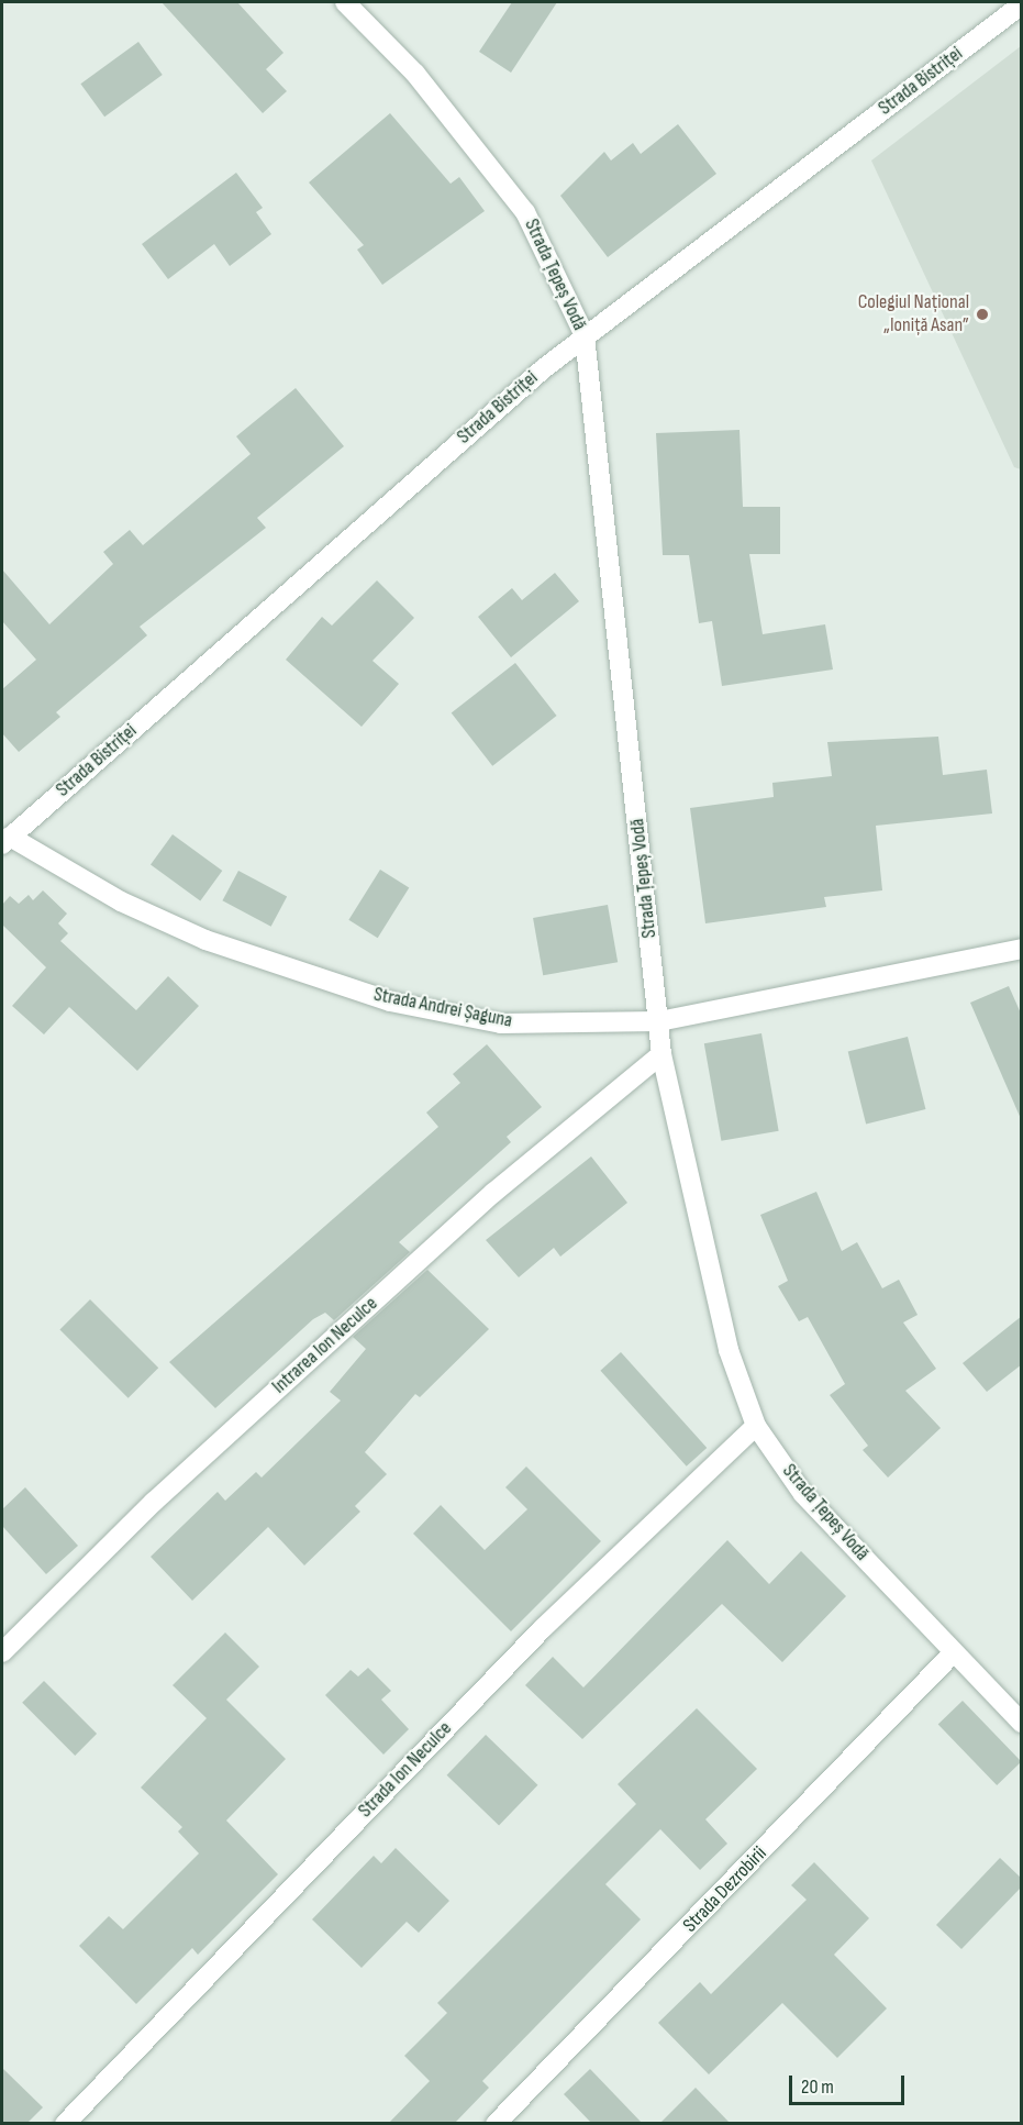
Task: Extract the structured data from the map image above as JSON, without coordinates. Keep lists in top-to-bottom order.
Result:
{
  "streets": {
    "street": [
      "Strada Bistriței",
      "Strada Țepeș Vodă",
      "Strada Andrei Șaguna",
      "Intrarea Ion Neculce",
      "Strada Ion Neculce",
      "Strada Dezrobirii"
    ]
  },
  "crossings": [
    ["Strada Bistriței", "Strada Țepeș Vodă"],
    ["Strada Bistriței", "Strada Andrei Șaguna"],
    ["Strada Țepeș Vodă", "Strada Andrei Șaguna"],
    ["Strada Țepeș Vodă", "Intrarea Ion Neculce"],
    ["Strada Țepeș Vodă", "Strada Ion Neculce"],
    ["Strada Țepeș Vodă", "Strada Dezrobirii"]
  ],
  "places": ["Colegiul Național „Ioniță Asan”"],
  "scale_bar": "20 m"
}
